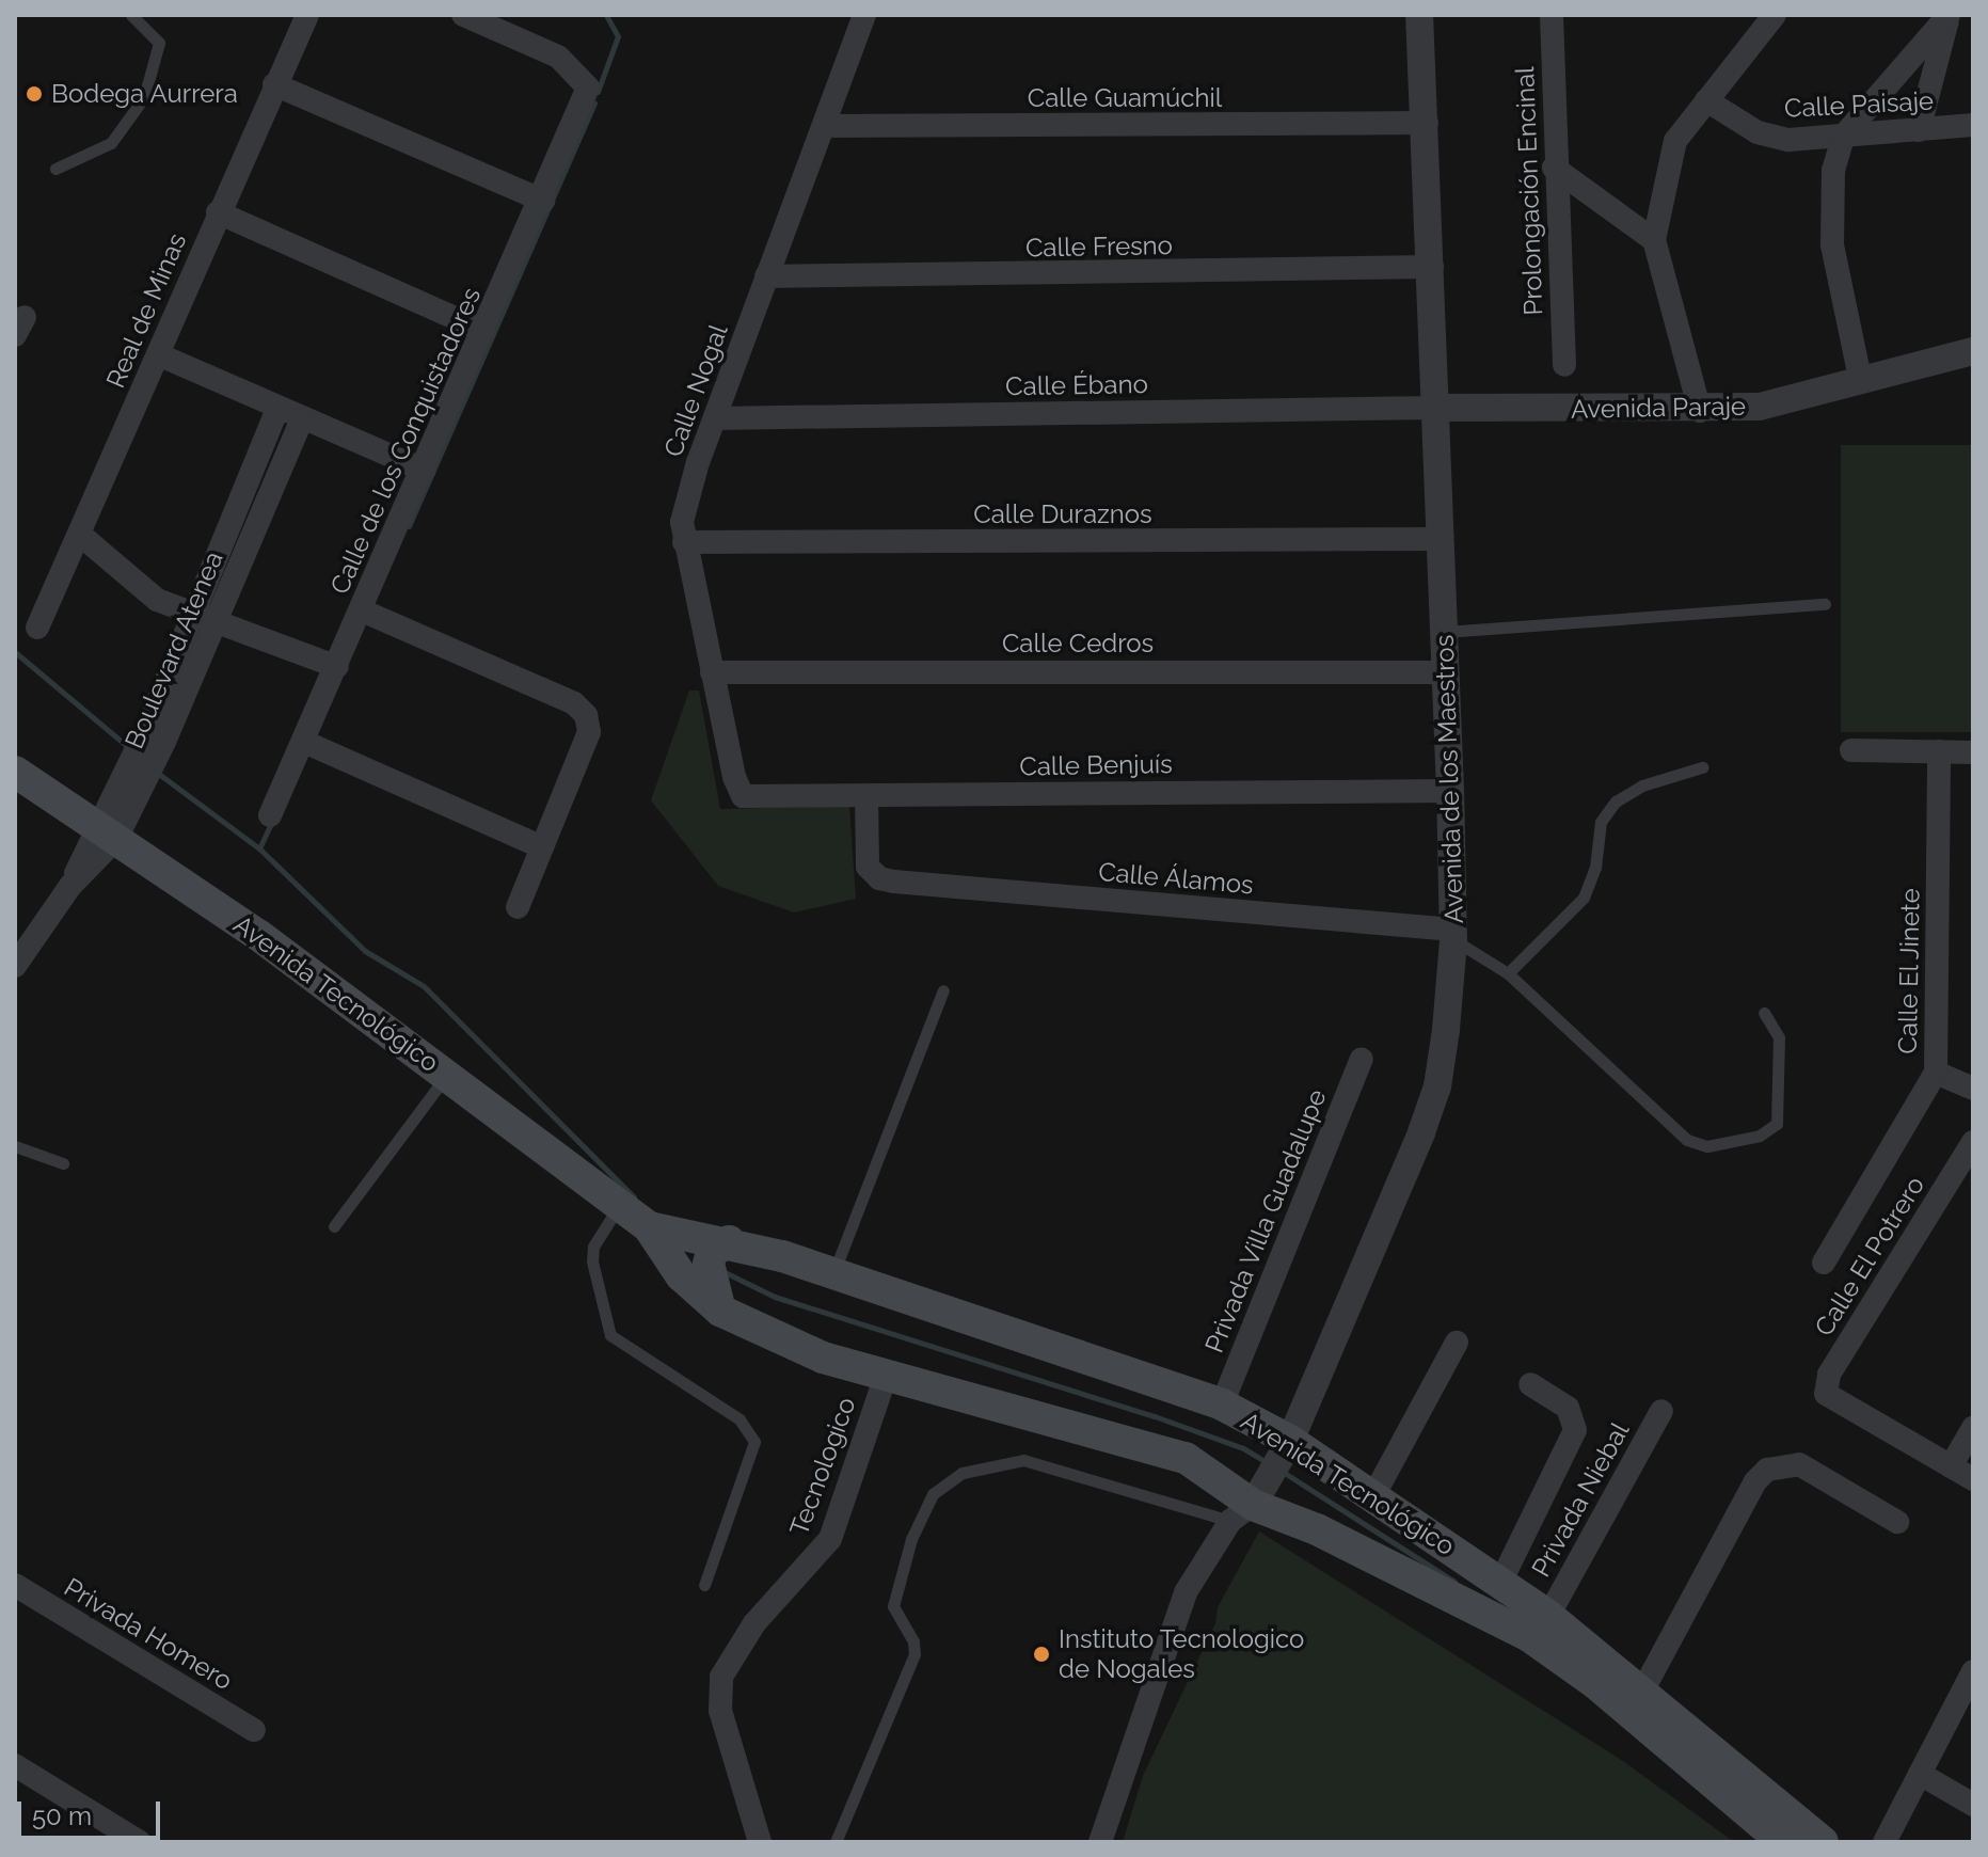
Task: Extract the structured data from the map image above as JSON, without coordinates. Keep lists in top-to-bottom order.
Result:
{
  "streets": {
    "main road": ["Avenida Tecnológico"],
    "street": [
      "Calle Guamúchil",
      "Calle Paisaje",
      "Prolongación Encinal",
      "Calle Fresno",
      "Real de Minas",
      "Calle Ébano",
      "Calle Nogal",
      "Avenida Paraje",
      "Calle de los Conquistadores",
      "Calle Duraznos",
      "Calle Cedros",
      "Boulevard Atenea",
      "Calle Benjuís",
      "Avenida de los Maestros",
      "Calle Álamos",
      "Calle El Jinete",
      "Privada Villa Guadalupe",
      "Calle El Potrero",
      "Tecnologico",
      "Privada Niebal",
      "Privada Homero"
    ]
  },
  "crossings": [
    ["Calle Guamúchil", "Calle Nogal"],
    ["Calle Guamúchil", "Avenida de los Maestros"],
    ["Calle Fresno", "Calle Nogal"],
    ["Calle Fresno", "Avenida de los Maestros"],
    ["Calle Ébano", "Calle Nogal"],
    ["Calle Ébano", "Avenida Paraje"],
    ["Calle Ébano", "Avenida de los Maestros"],
    ["Calle Nogal", "Calle Duraznos"],
    ["Calle Nogal", "Calle Cedros"],
    ["Calle Nogal", "Calle Benjuís"],
    ["Avenida Paraje", "Avenida de los Maestros"],
    ["Calle Duraznos", "Avenida de los Maestros"],
    ["Calle Cedros", "Avenida de los Maestros"],
    ["Boulevard Atenea", "Avenida Tecnológico"],
    ["Calle Benjuís", "Avenida de los Maestros"],
    ["Calle Benjuís", "Calle Álamos"],
    ["Avenida de los Maestros", "Calle Álamos"],
    ["Avenida de los Maestros", "Avenida Tecnológico"],
    ["Avenida Tecnológico", "Privada Villa Guadalupe"],
    ["Avenida Tecnológico", "Tecnologico"],
    ["Avenida Tecnológico", "Privada Niebal"]
  ],
  "places": ["Bodega Aurrera", "Instituto Tecnologico de Nogales"],
  "scale_bar": "50 m"
}
